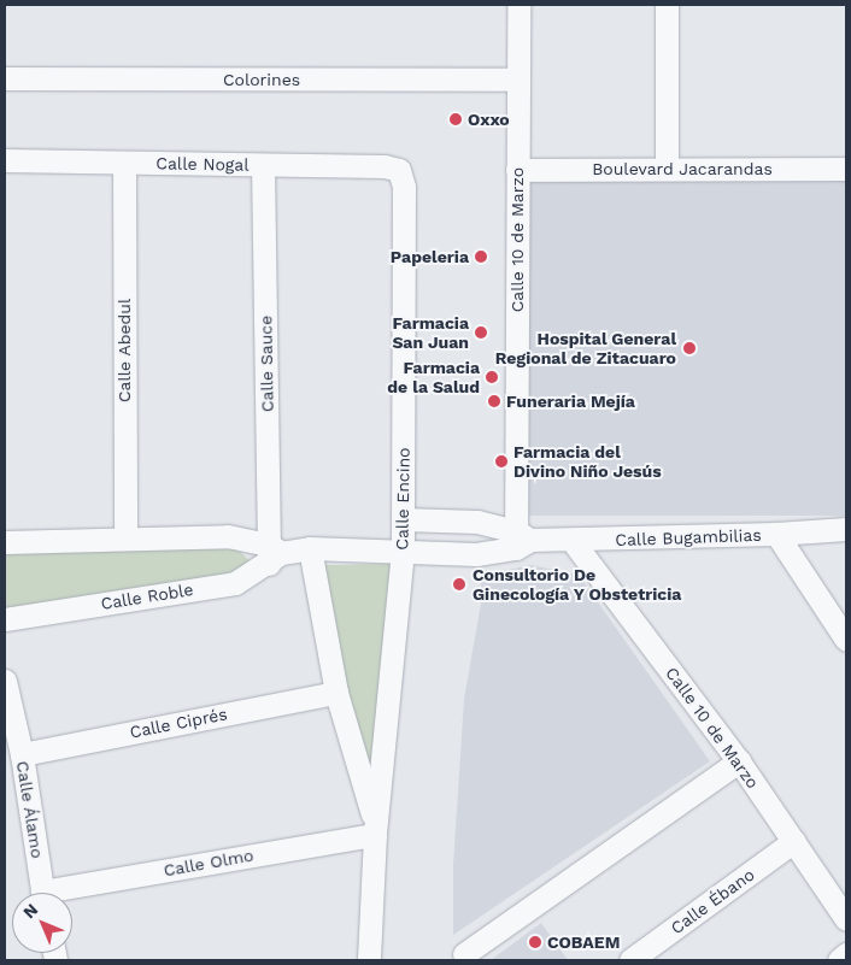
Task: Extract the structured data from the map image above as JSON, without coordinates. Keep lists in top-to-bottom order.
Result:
{
  "streets": {
    "street": [
      "Colorines",
      "Calle Nogal",
      "Boulevard Jacarandas",
      "Calle 10 de Marzo",
      "Calle Abedul",
      "Calle Sauce",
      "Calle Encino",
      "Calle Bugambilias",
      "Calle Roble",
      "Calle Ciprés",
      "Calle Álamo",
      "Calle Olmo",
      "Calle Ébano"
    ]
  },
  "crossings": [
    ["Colorines", "Calle 10 de Marzo"],
    ["Calle Nogal", "Calle Abedul"],
    ["Calle Nogal", "Calle Sauce"],
    ["Calle Nogal", "Calle Encino"],
    ["Boulevard Jacarandas", "Calle 10 de Marzo"],
    ["Calle 10 de Marzo", "Calle Bugambilias"],
    ["Calle 10 de Marzo", "Calle Roble"],
    ["Calle 10 de Marzo", "Calle Ébano"],
    ["Calle Abedul", "Calle Roble"],
    ["Calle Sauce", "Calle Roble"],
    ["Calle Encino", "Calle Roble"],
    ["Calle Encino", "Calle Ciprés"],
    ["Calle Encino", "Calle Olmo"],
    ["Calle Bugambilias", "Calle Roble"],
    ["Calle Ciprés", "Calle Álamo"]
  ],
  "places": [
    "Oxxo",
    "Papeleria",
    "Farmacia San Juan",
    "Hospital General Regional de Zitacuaro",
    "Farmacia de la Salud",
    "Funeraria Mejía",
    "Farmacia del Divino Niño Jesús",
    "Consultorio De Ginecología Y Obstetricia",
    "COBAEM"
  ],
  "north": "top left"
}
